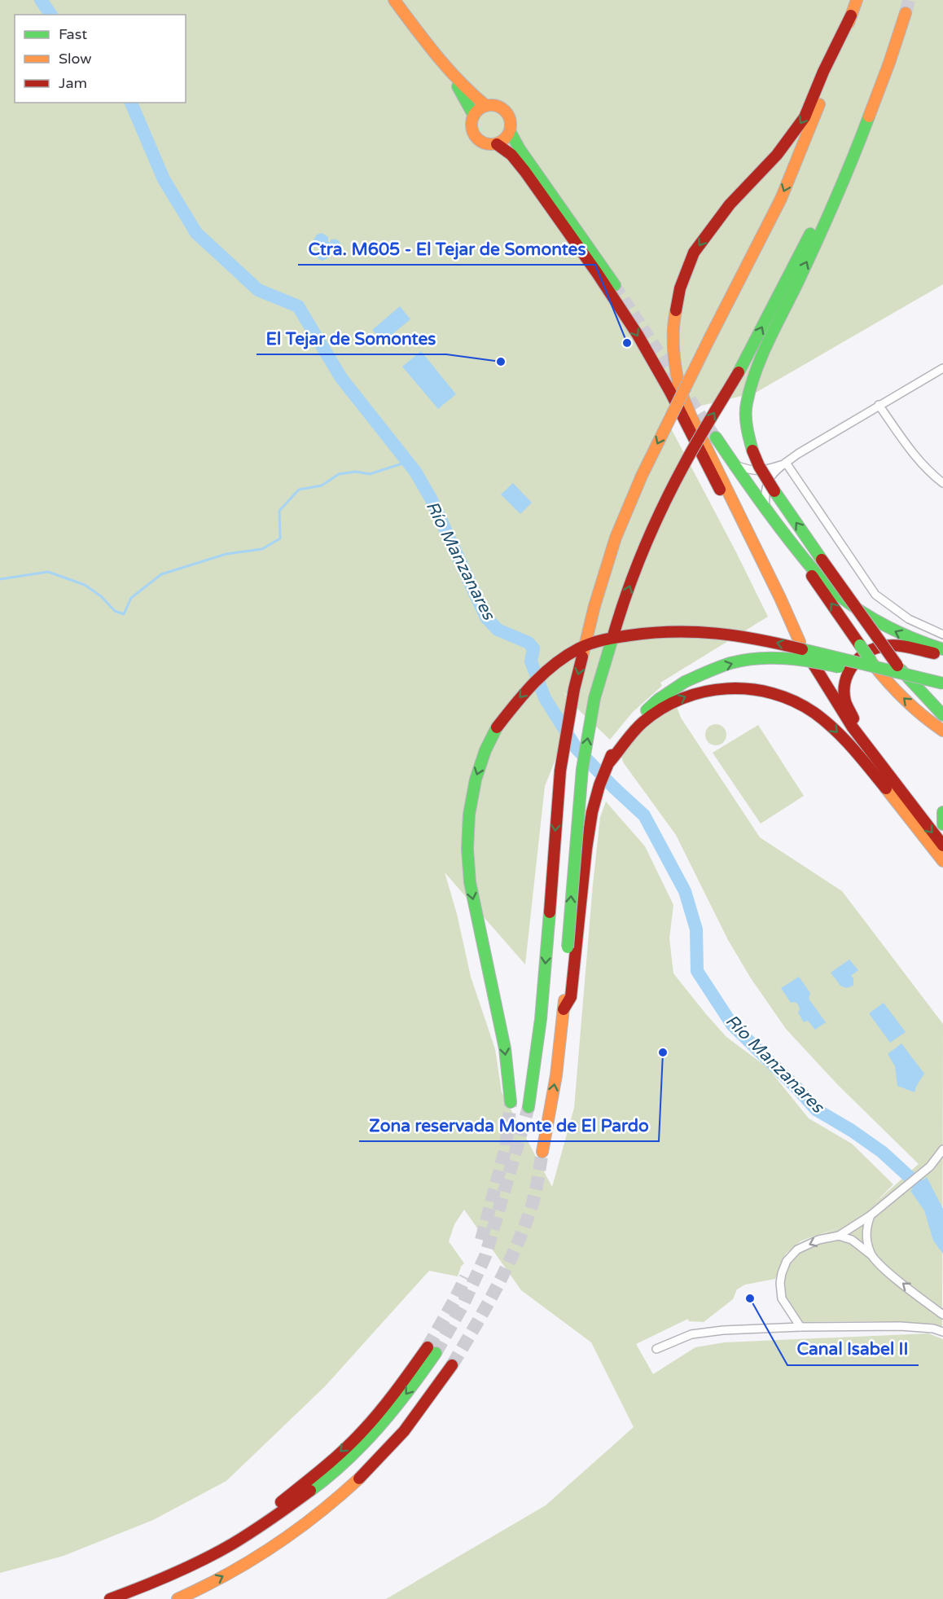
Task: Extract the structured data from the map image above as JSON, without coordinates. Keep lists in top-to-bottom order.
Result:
{
  "water": ["Río Manzanares"],
  "places": [
    "Ctra. M605 - El Tejar de Somontes",
    "El Tejar de Somontes",
    "Zona reservada Monte de El Pardo",
    "Canal Isabel II"
  ],
  "legend": ["Fast", "Slow", "Jam"]
}
